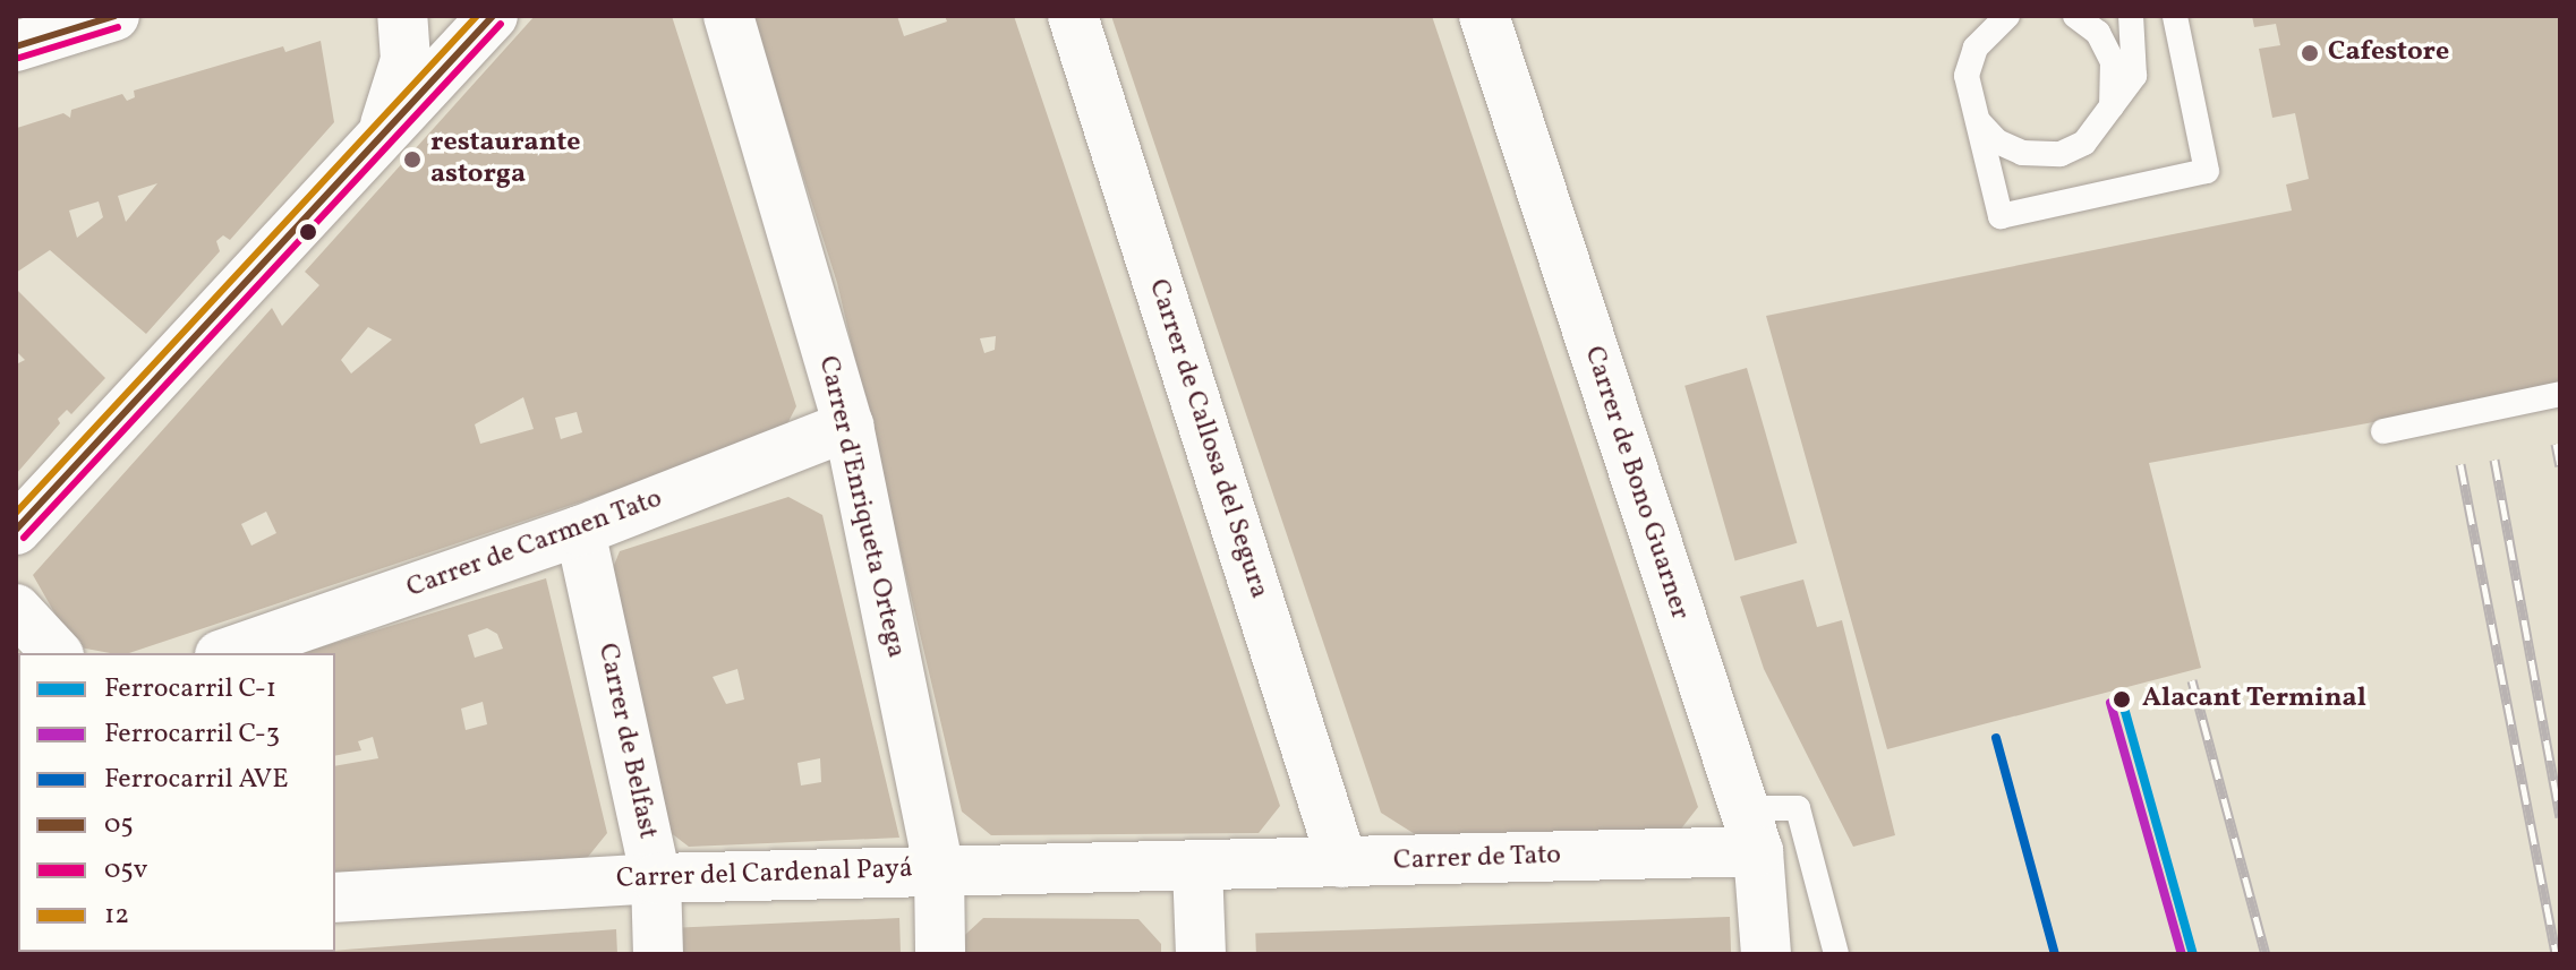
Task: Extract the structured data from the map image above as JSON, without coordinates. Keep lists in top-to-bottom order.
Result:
{
  "streets": {
    "street": [
      "Carrer de Callosa del Segura",
      "Carrer de Bono Guarner",
      "Carrer d'Enriqueta Ortega",
      "Carrer de Carmen Tato",
      "Carrer de Belfast",
      "Carrer de Tato",
      "Carrer del Cardenal Payá"
    ]
  },
  "crossings": [
    ["Carrer de Callosa del Segura", "Carrer de Tato"],
    ["Carrer de Bono Guarner", "Carrer de Tato"],
    ["Carrer d'Enriqueta Ortega", "Carrer de Carmen Tato"],
    ["Carrer d'Enriqueta Ortega", "Carrer del Cardenal Payá"],
    ["Carrer de Carmen Tato", "Carrer de Belfast"],
    ["Carrer de Belfast", "Carrer del Cardenal Payá"],
    ["Carrer de Tato", "Carrer del Cardenal Payá"]
  ],
  "places": ["Cafestore", "restaurante astorga", "Alacant Terminal"],
  "lines": [
    "transit line 05",
    "transit line 12",
    "transit line 05v",
    "rail line C-1",
    "rail line C-3",
    "rail line AVE"
  ],
  "legend": [
    "Ferrocarril C-1",
    "Ferrocarril C-3",
    "Ferrocarril AVE",
    "05",
    "05v",
    "12"
  ]
}
